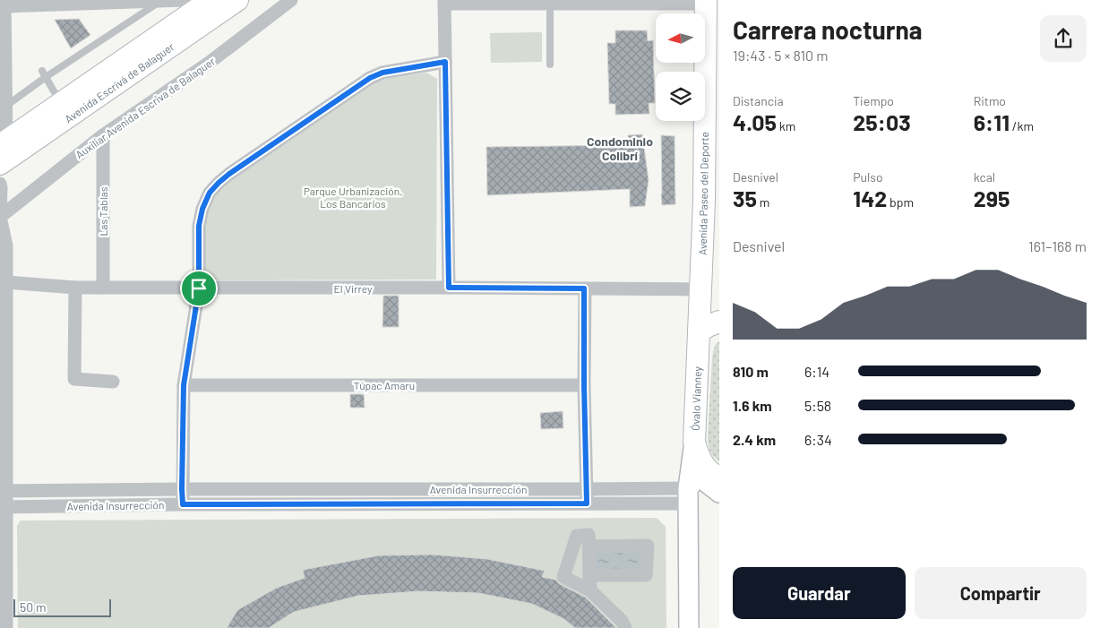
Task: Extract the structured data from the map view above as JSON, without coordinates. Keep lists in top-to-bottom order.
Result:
{
  "streets": {
    "main road": ["Avenida Escrivá de Balaguer", "Avenida Paseo del Deporte", "Óvalo Vianney"],
    "street": [
      "Auxiliar Avenida Escriva de Balaguer",
      "Las Tablas",
      "El Virrey",
      "Túpac Amaru",
      "Avenida Insurrección"
    ]
  },
  "crossings": [
    ["Auxiliar Avenida Escriva de Balaguer", "Las Tablas"],
    ["Avenida Paseo del Deporte", "El Virrey"],
    ["Avenida Paseo del Deporte", "Óvalo Vianney"],
    ["Las Tablas", "El Virrey"]
  ],
  "districts": ["Condominio Colibrí"],
  "parks": ["Parque Urbanización. Los Bancarios"],
  "scale_bar": "50 m",
  "north": "left",
  "page": {
    "heading": ["Carrera nocturna", "19:43 · 5 × 810 m"],
    "stats": [
      ["Distancia", "4.05 km"],
      ["Tiempo", "25:03"],
      ["Ritmo", "6:11 /km"],
      ["Desnivel", "35 m"],
      ["Pulso", "142 bpm"],
      ["kcal", "295"]
    ],
    "chart": ["Desnivel", "161–168 m"],
    "list": [
      {
        "name": "810 m",
        "note": "6:14"
      },
      {
        "name": "1.6 km",
        "note": "5:58"
      },
      {
        "name": "2.4 km",
        "note": "6:34"
      }
    ],
    "buttons": ["Guardar", "Compartir"],
    "scale": "50 m"
  }
}
